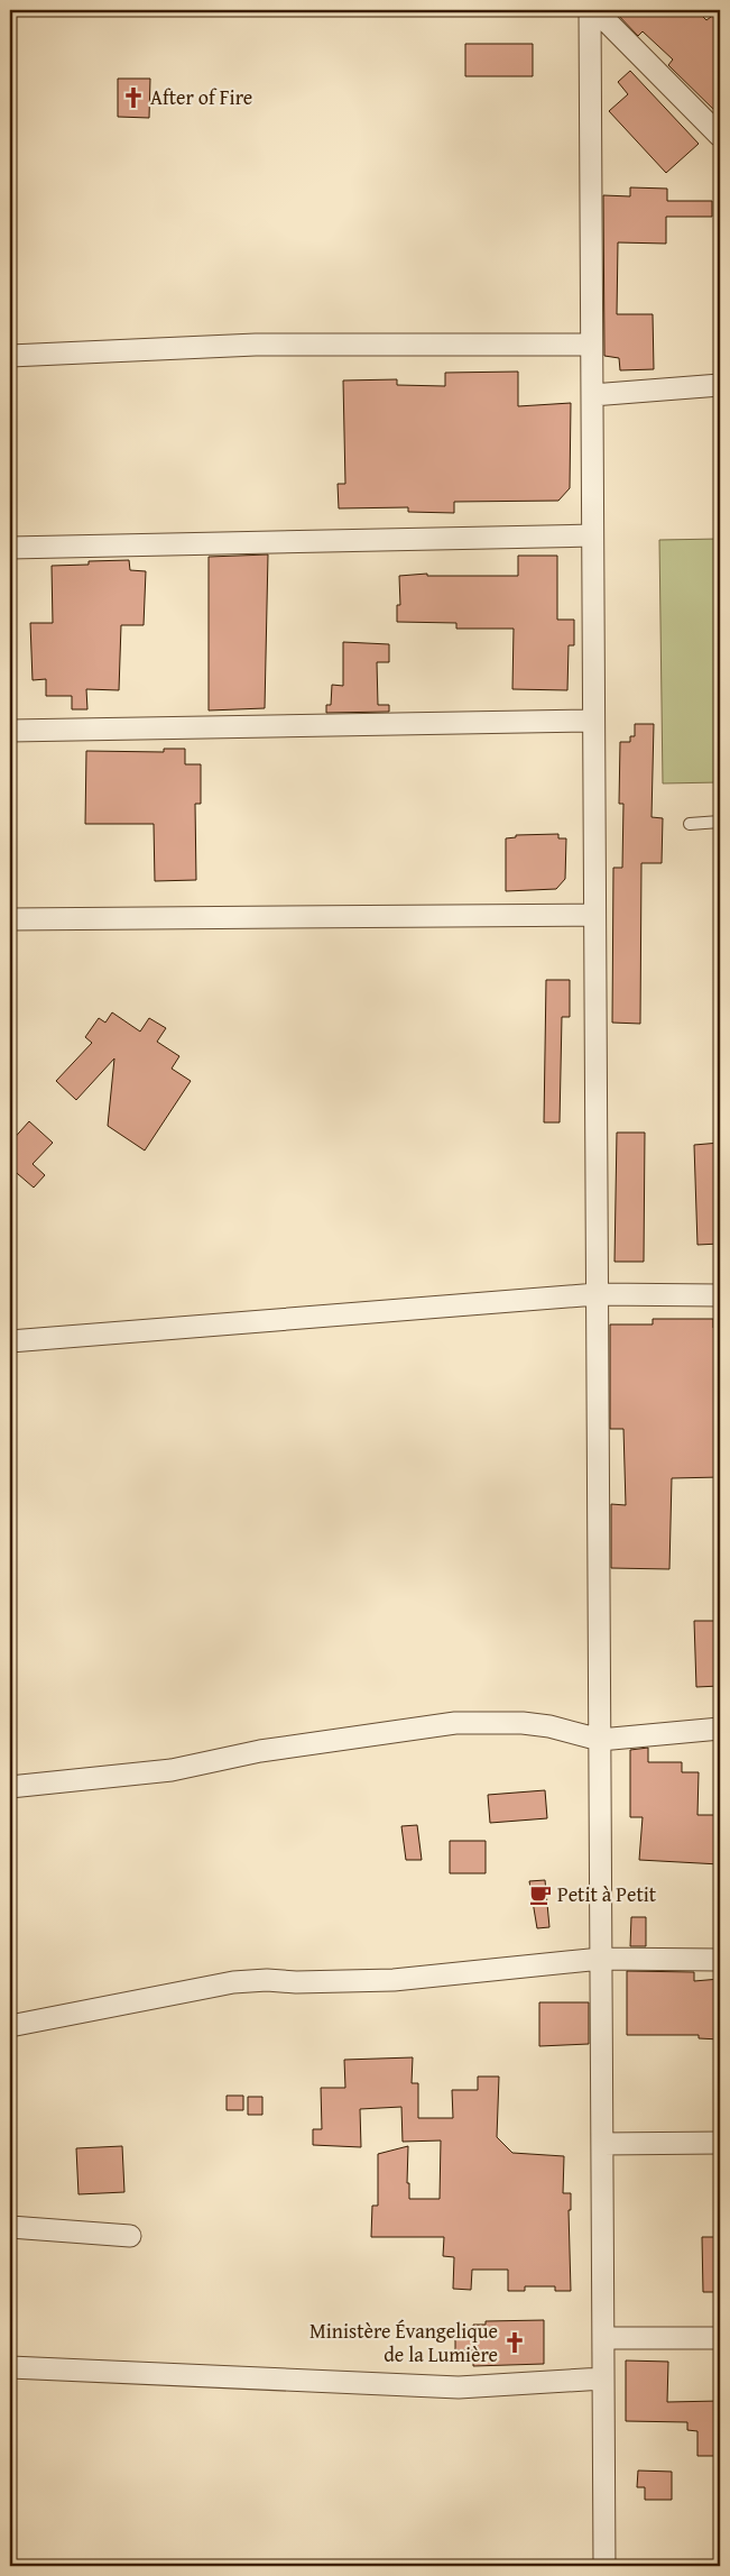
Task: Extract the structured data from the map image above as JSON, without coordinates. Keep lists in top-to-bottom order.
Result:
{
  "places": {
    "church": ["After of Fire", "Ministère Évangelique de la Lumière"],
    "cafe": ["Petit à Petit"]
  }
}
